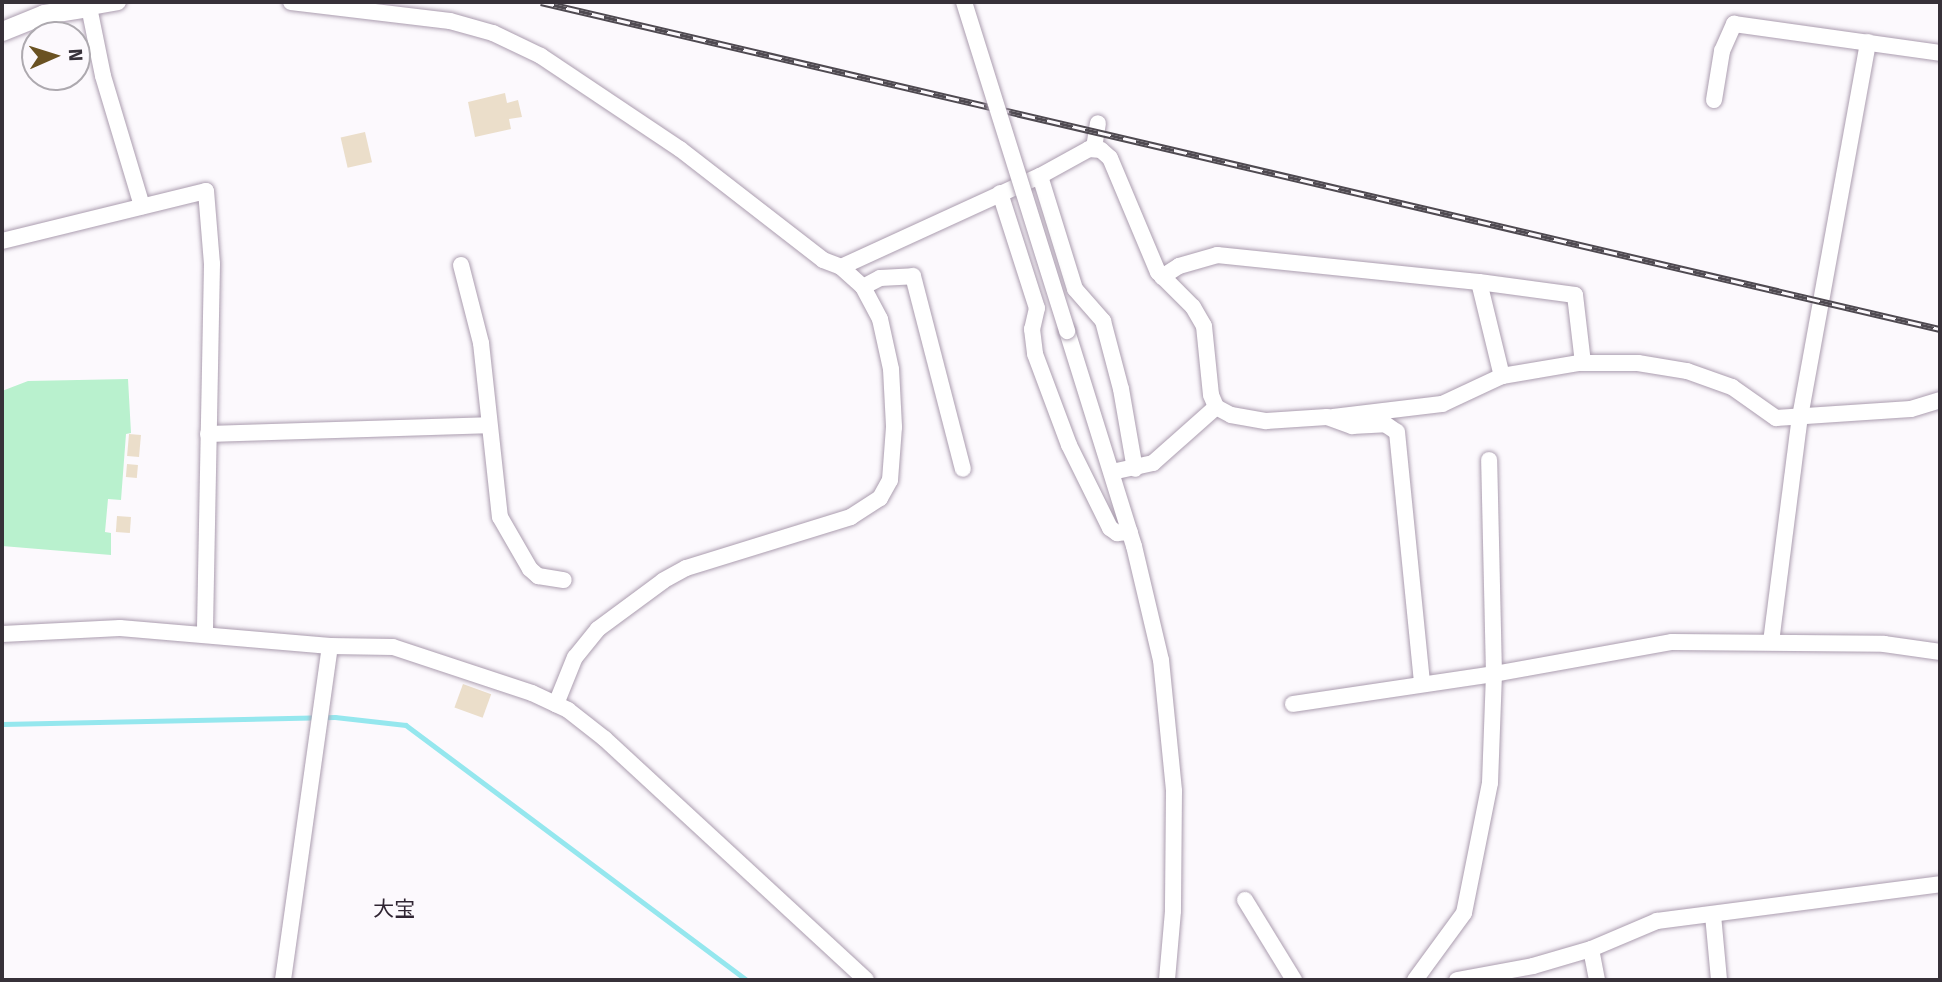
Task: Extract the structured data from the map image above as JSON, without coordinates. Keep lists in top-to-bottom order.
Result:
{
  "districts": ["大宝"],
  "north": "right"
}
